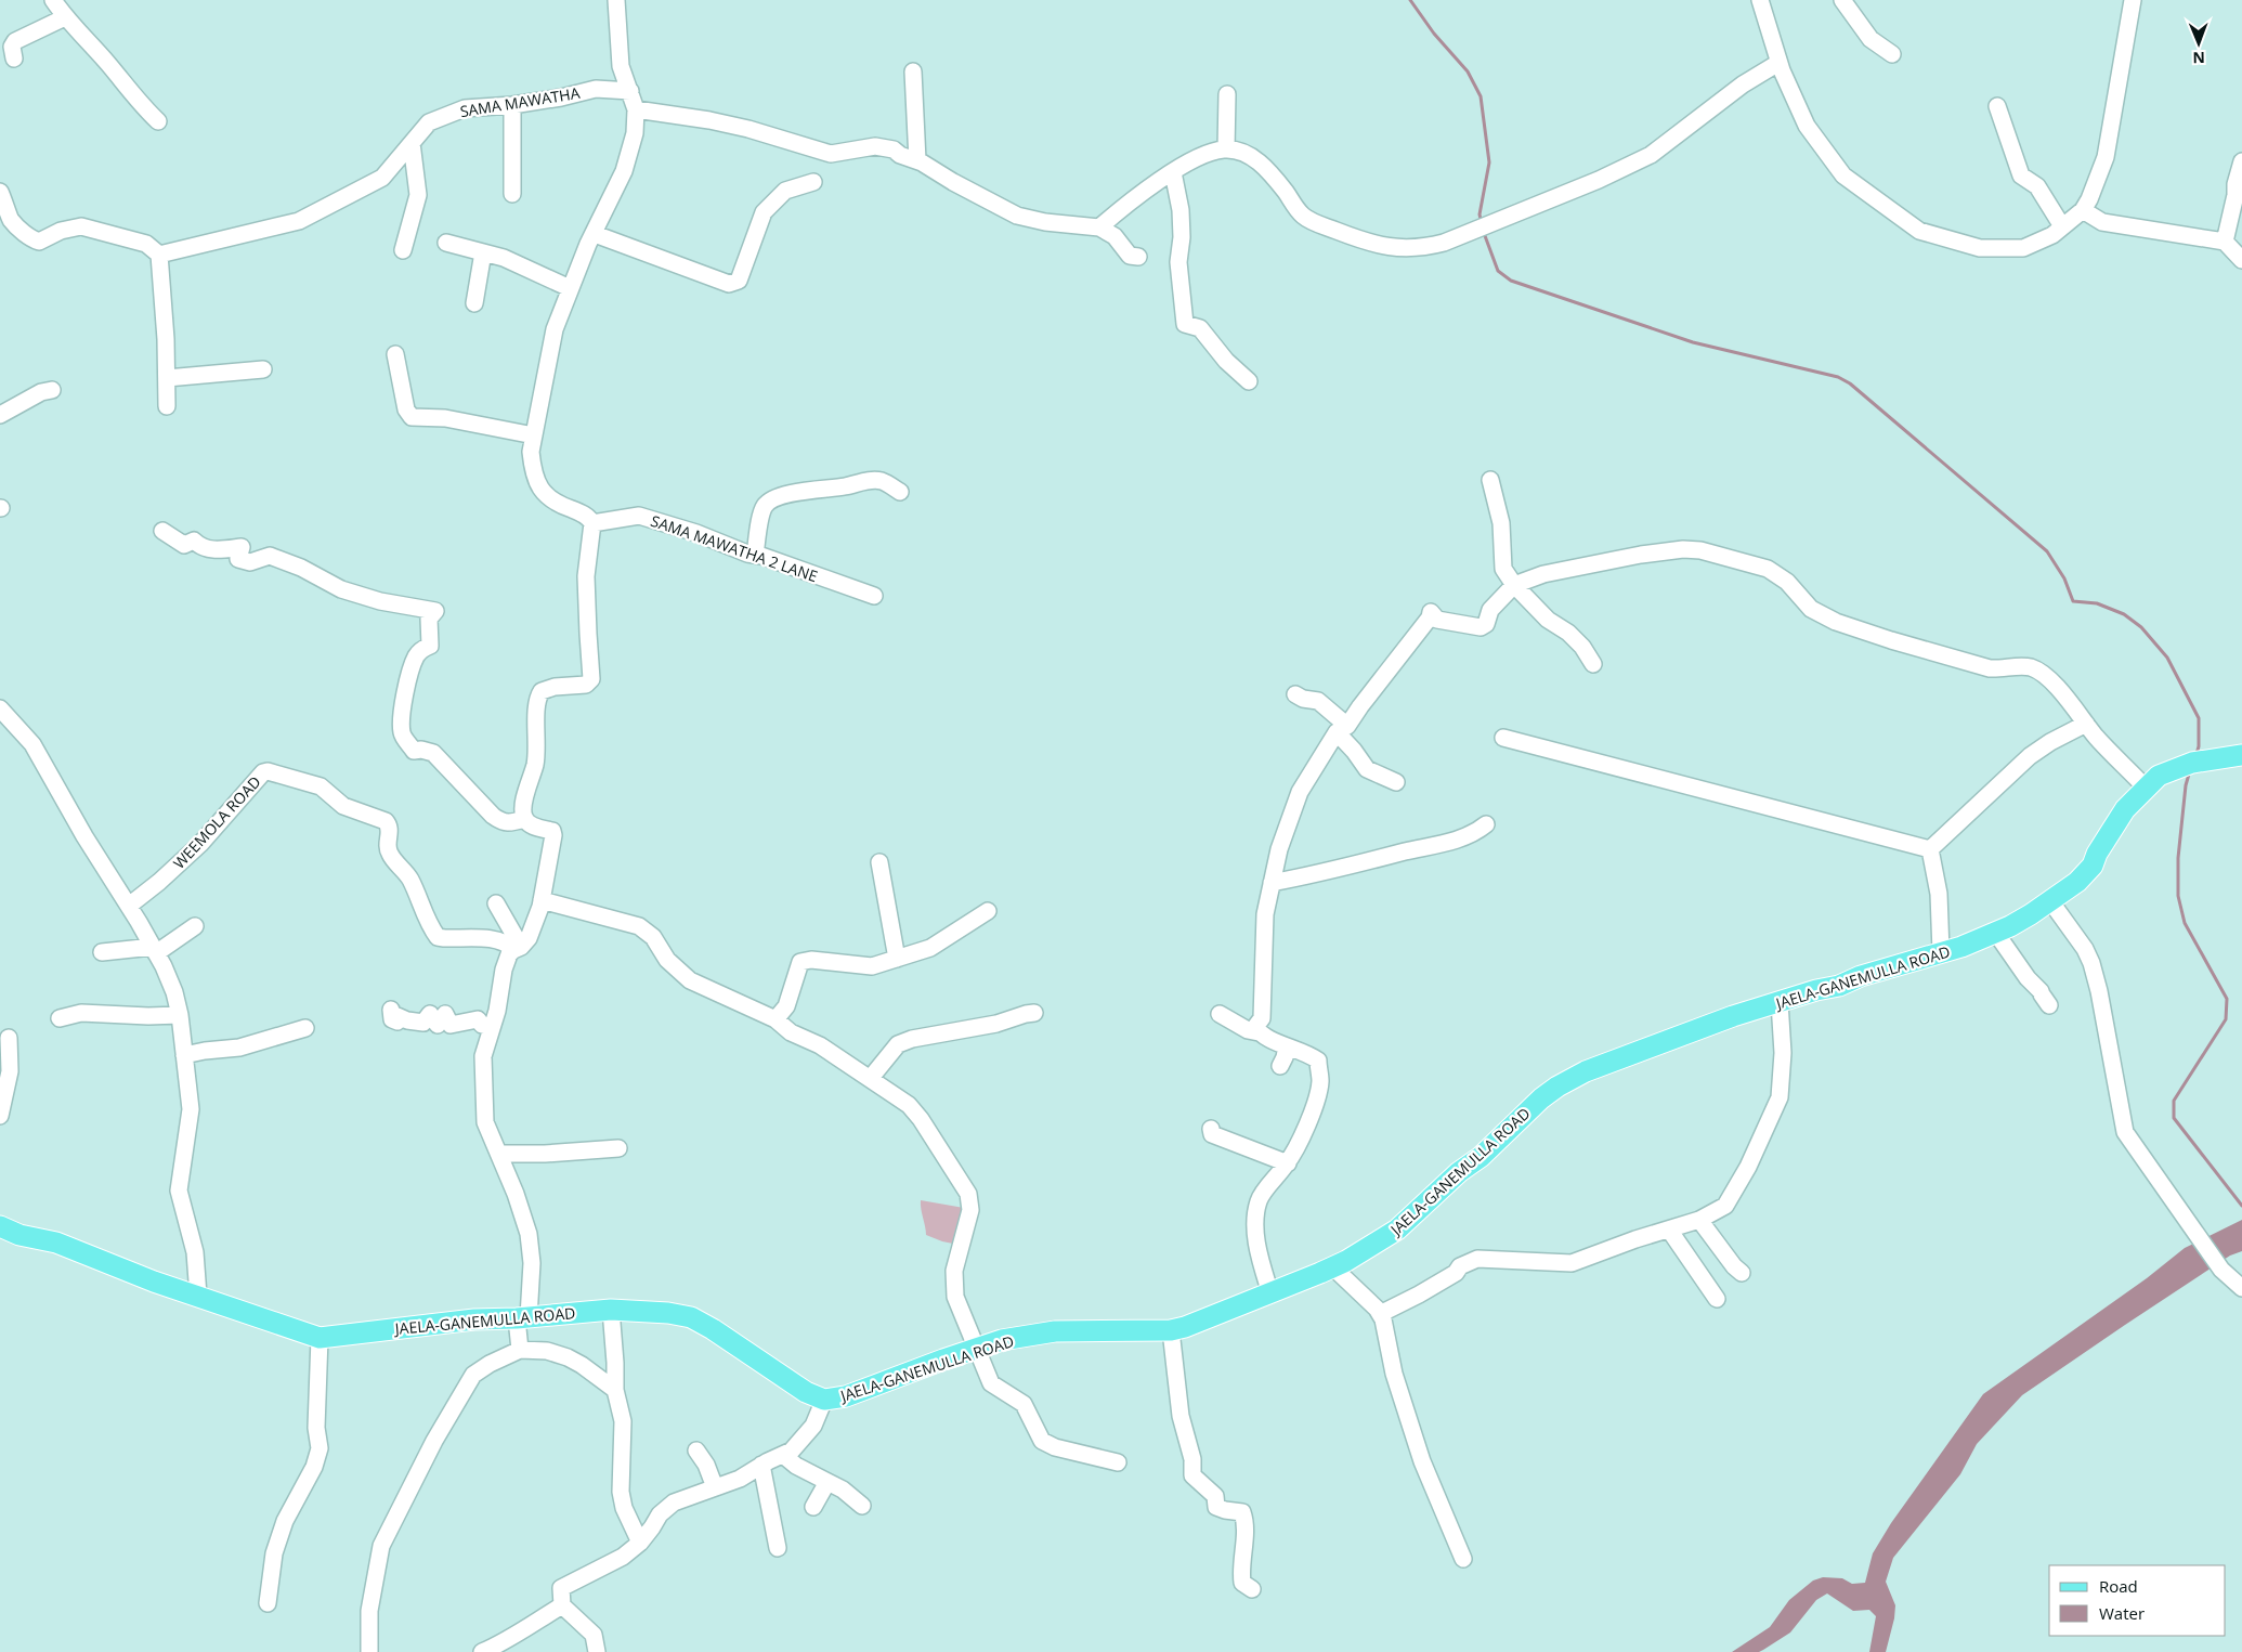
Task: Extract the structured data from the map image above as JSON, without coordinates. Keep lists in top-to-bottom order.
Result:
{
  "streets": {
    "main road": ["JAELA-GANEMULLA ROAD"],
    "street": ["SAMA MAWATHA", "SAMA MAWATHA 2 LANE", "WEEMOLA ROAD"]
  },
  "legend": ["Road", "Water"],
  "north": "bottom"
}
